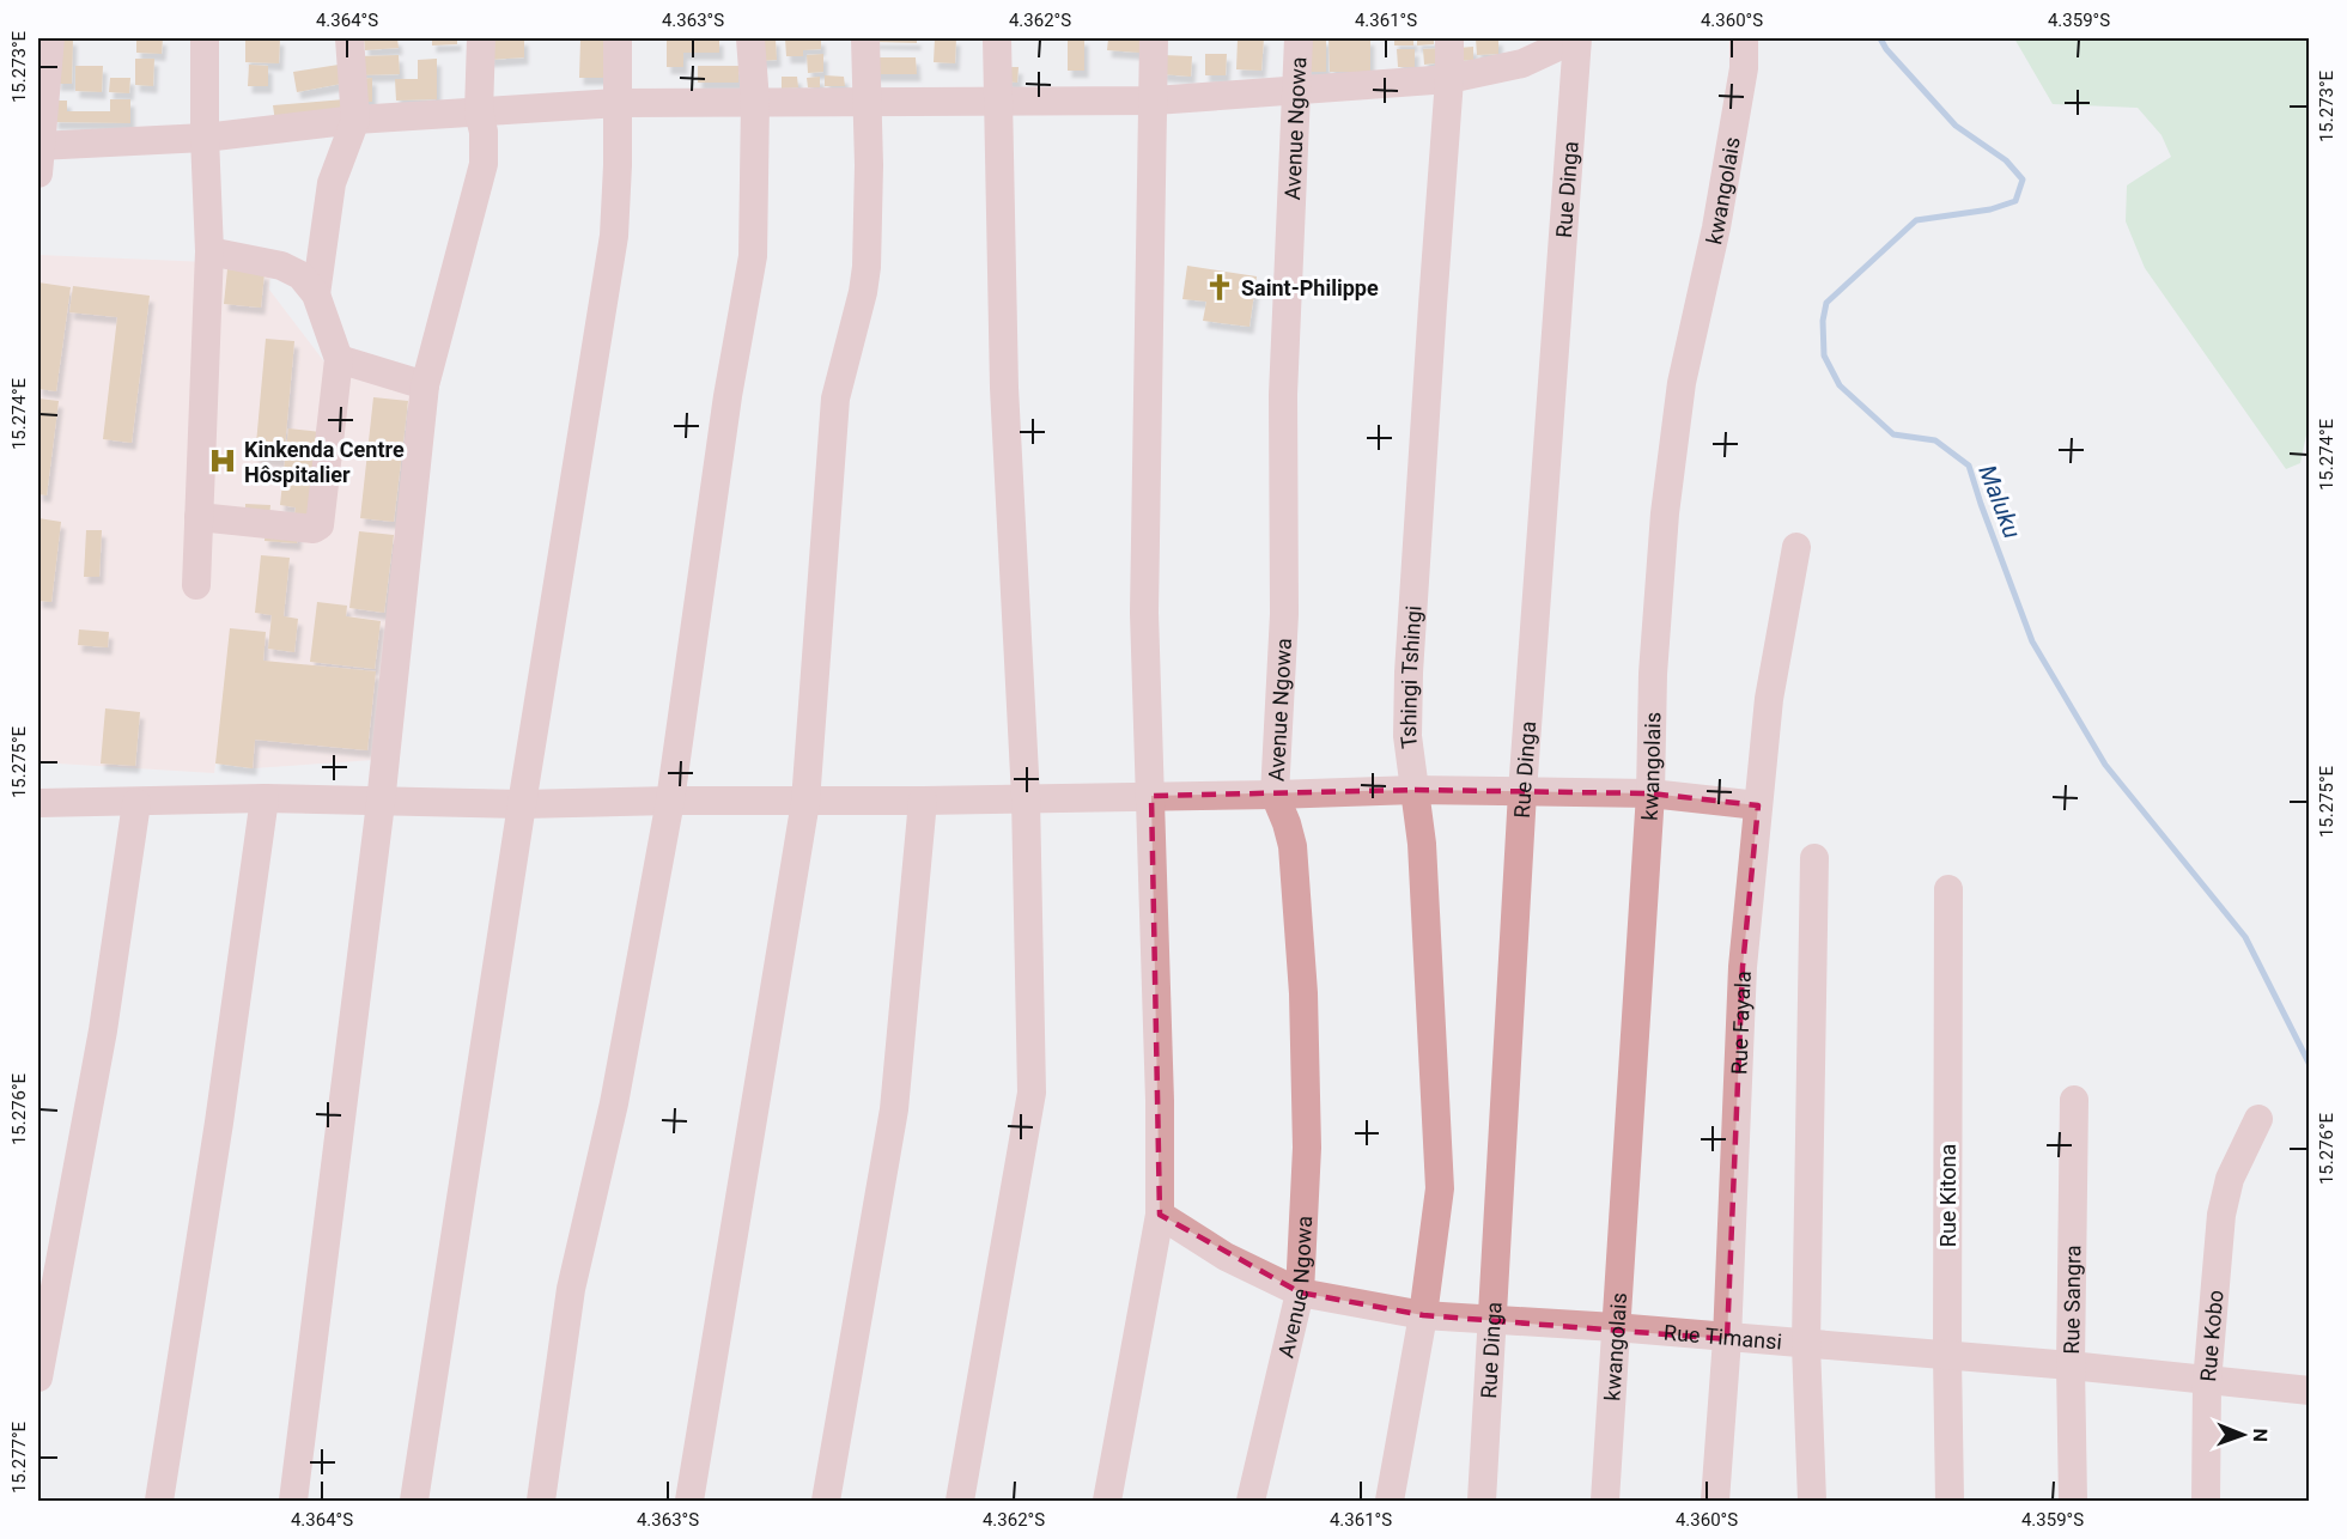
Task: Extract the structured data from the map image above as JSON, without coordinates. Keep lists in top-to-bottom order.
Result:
{
  "streets": {
    "street": [
      "Avenue Ngowa",
      "Rue Dinga",
      "kwangolais",
      "Tshingi Tshingi",
      "Rue Fayala",
      "Rue Kitona",
      "Rue Sangra",
      "Rue Kobo",
      "Rue Timansi"
    ]
  },
  "crossings": [
    ["Avenue Ngowa", "Rue Timansi"],
    ["Rue Dinga", "Rue Timansi"],
    ["kwangolais", "Rue Timansi"],
    ["Tshingi Tshingi", "Rue Timansi"],
    ["Rue Fayala", "Rue Timansi"],
    ["Rue Kitona", "Rue Timansi"],
    ["Rue Sangra", "Rue Timansi"],
    ["Rue Kobo", "Rue Timansi"]
  ],
  "water": ["Maluku"],
  "places": {
    "church": ["Saint-Philippe"],
    "hospital": ["Kinkenda Centre Hôspitalier"]
  },
  "north": "right",
  "coordinates": [
    "4.364°S",
    "4.363°S",
    "4.362°S",
    "4.361°S",
    "4.360°S",
    "4.359°S",
    "15.273°E",
    "15.274°E",
    "15.275°E",
    "15.276°E",
    "15.277°E"
  ]
}
